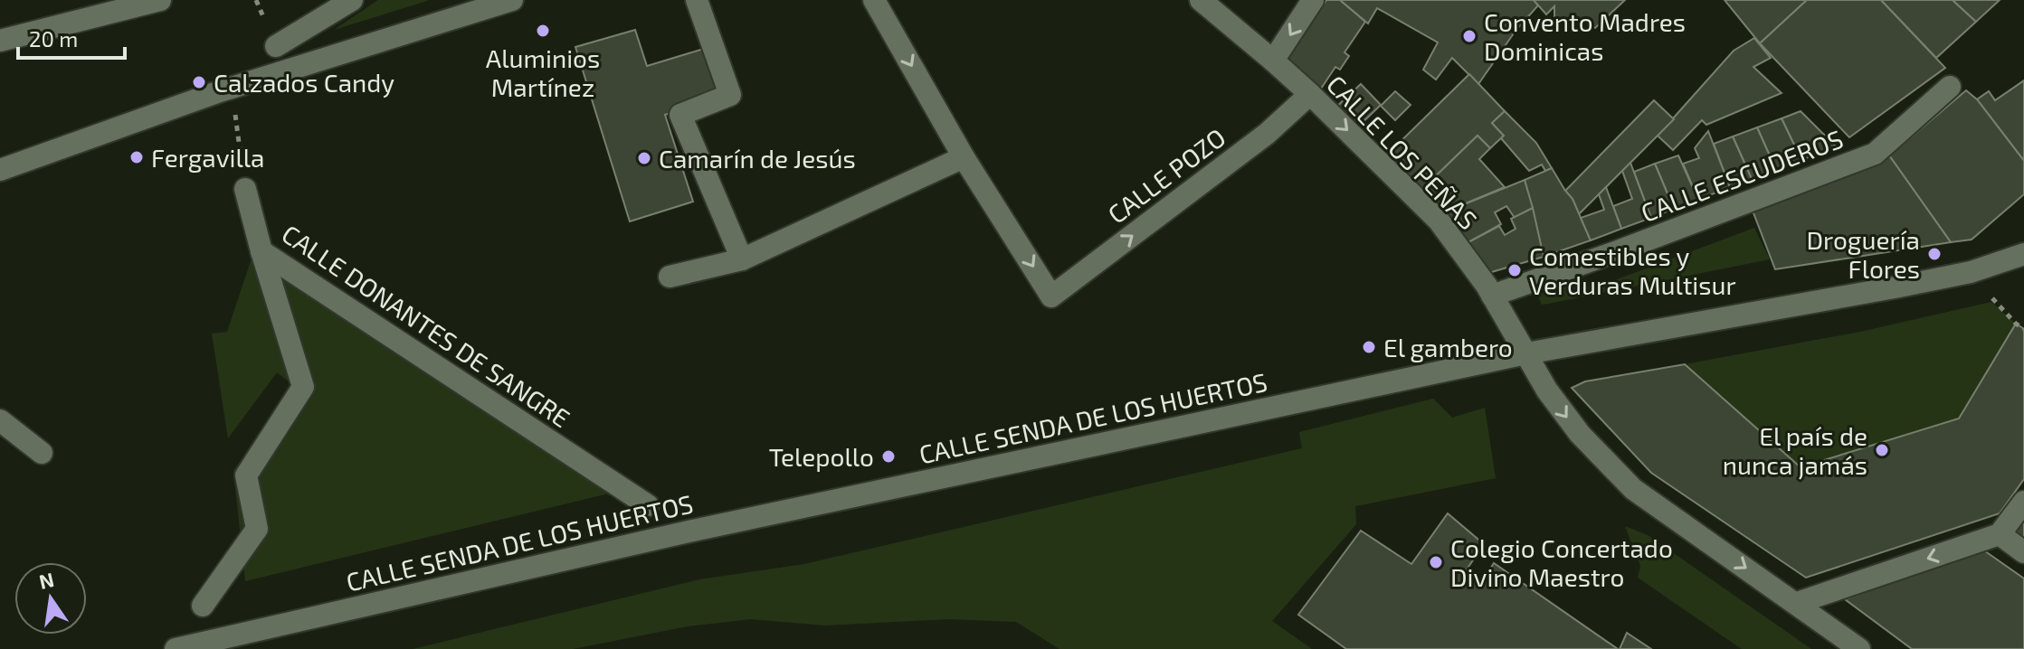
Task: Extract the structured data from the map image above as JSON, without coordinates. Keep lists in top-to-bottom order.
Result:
{
  "streets": {
    "street": [
      "CALLE LOS PEÑAS",
      "CALLE POZO",
      "CALLE ESCUDEROS",
      "CALLE DONANTES DE SANGRE",
      "CALLE SENDA DE LOS HUERTOS"
    ]
  },
  "crossings": [
    ["CALLE LOS PEÑAS", "CALLE POZO"],
    ["CALLE LOS PEÑAS", "CALLE ESCUDEROS"],
    ["CALLE LOS PEÑAS", "CALLE SENDA DE LOS HUERTOS"]
  ],
  "one_way": ["CALLE LOS PEÑAS"],
  "places": [
    "Aluminios Martínez",
    "Convento Madres Dominicas",
    "Calzados Candy",
    "Fergavilla",
    "Camarín de Jesús",
    "Droguería Flores",
    "Comestibles y Verduras Multisur",
    "El gambero",
    "El país de nunca jamás",
    "Telepollo",
    "Colegio Concertado Divino Maestro"
  ],
  "scale_bar": "20 m",
  "north": "top"
}
